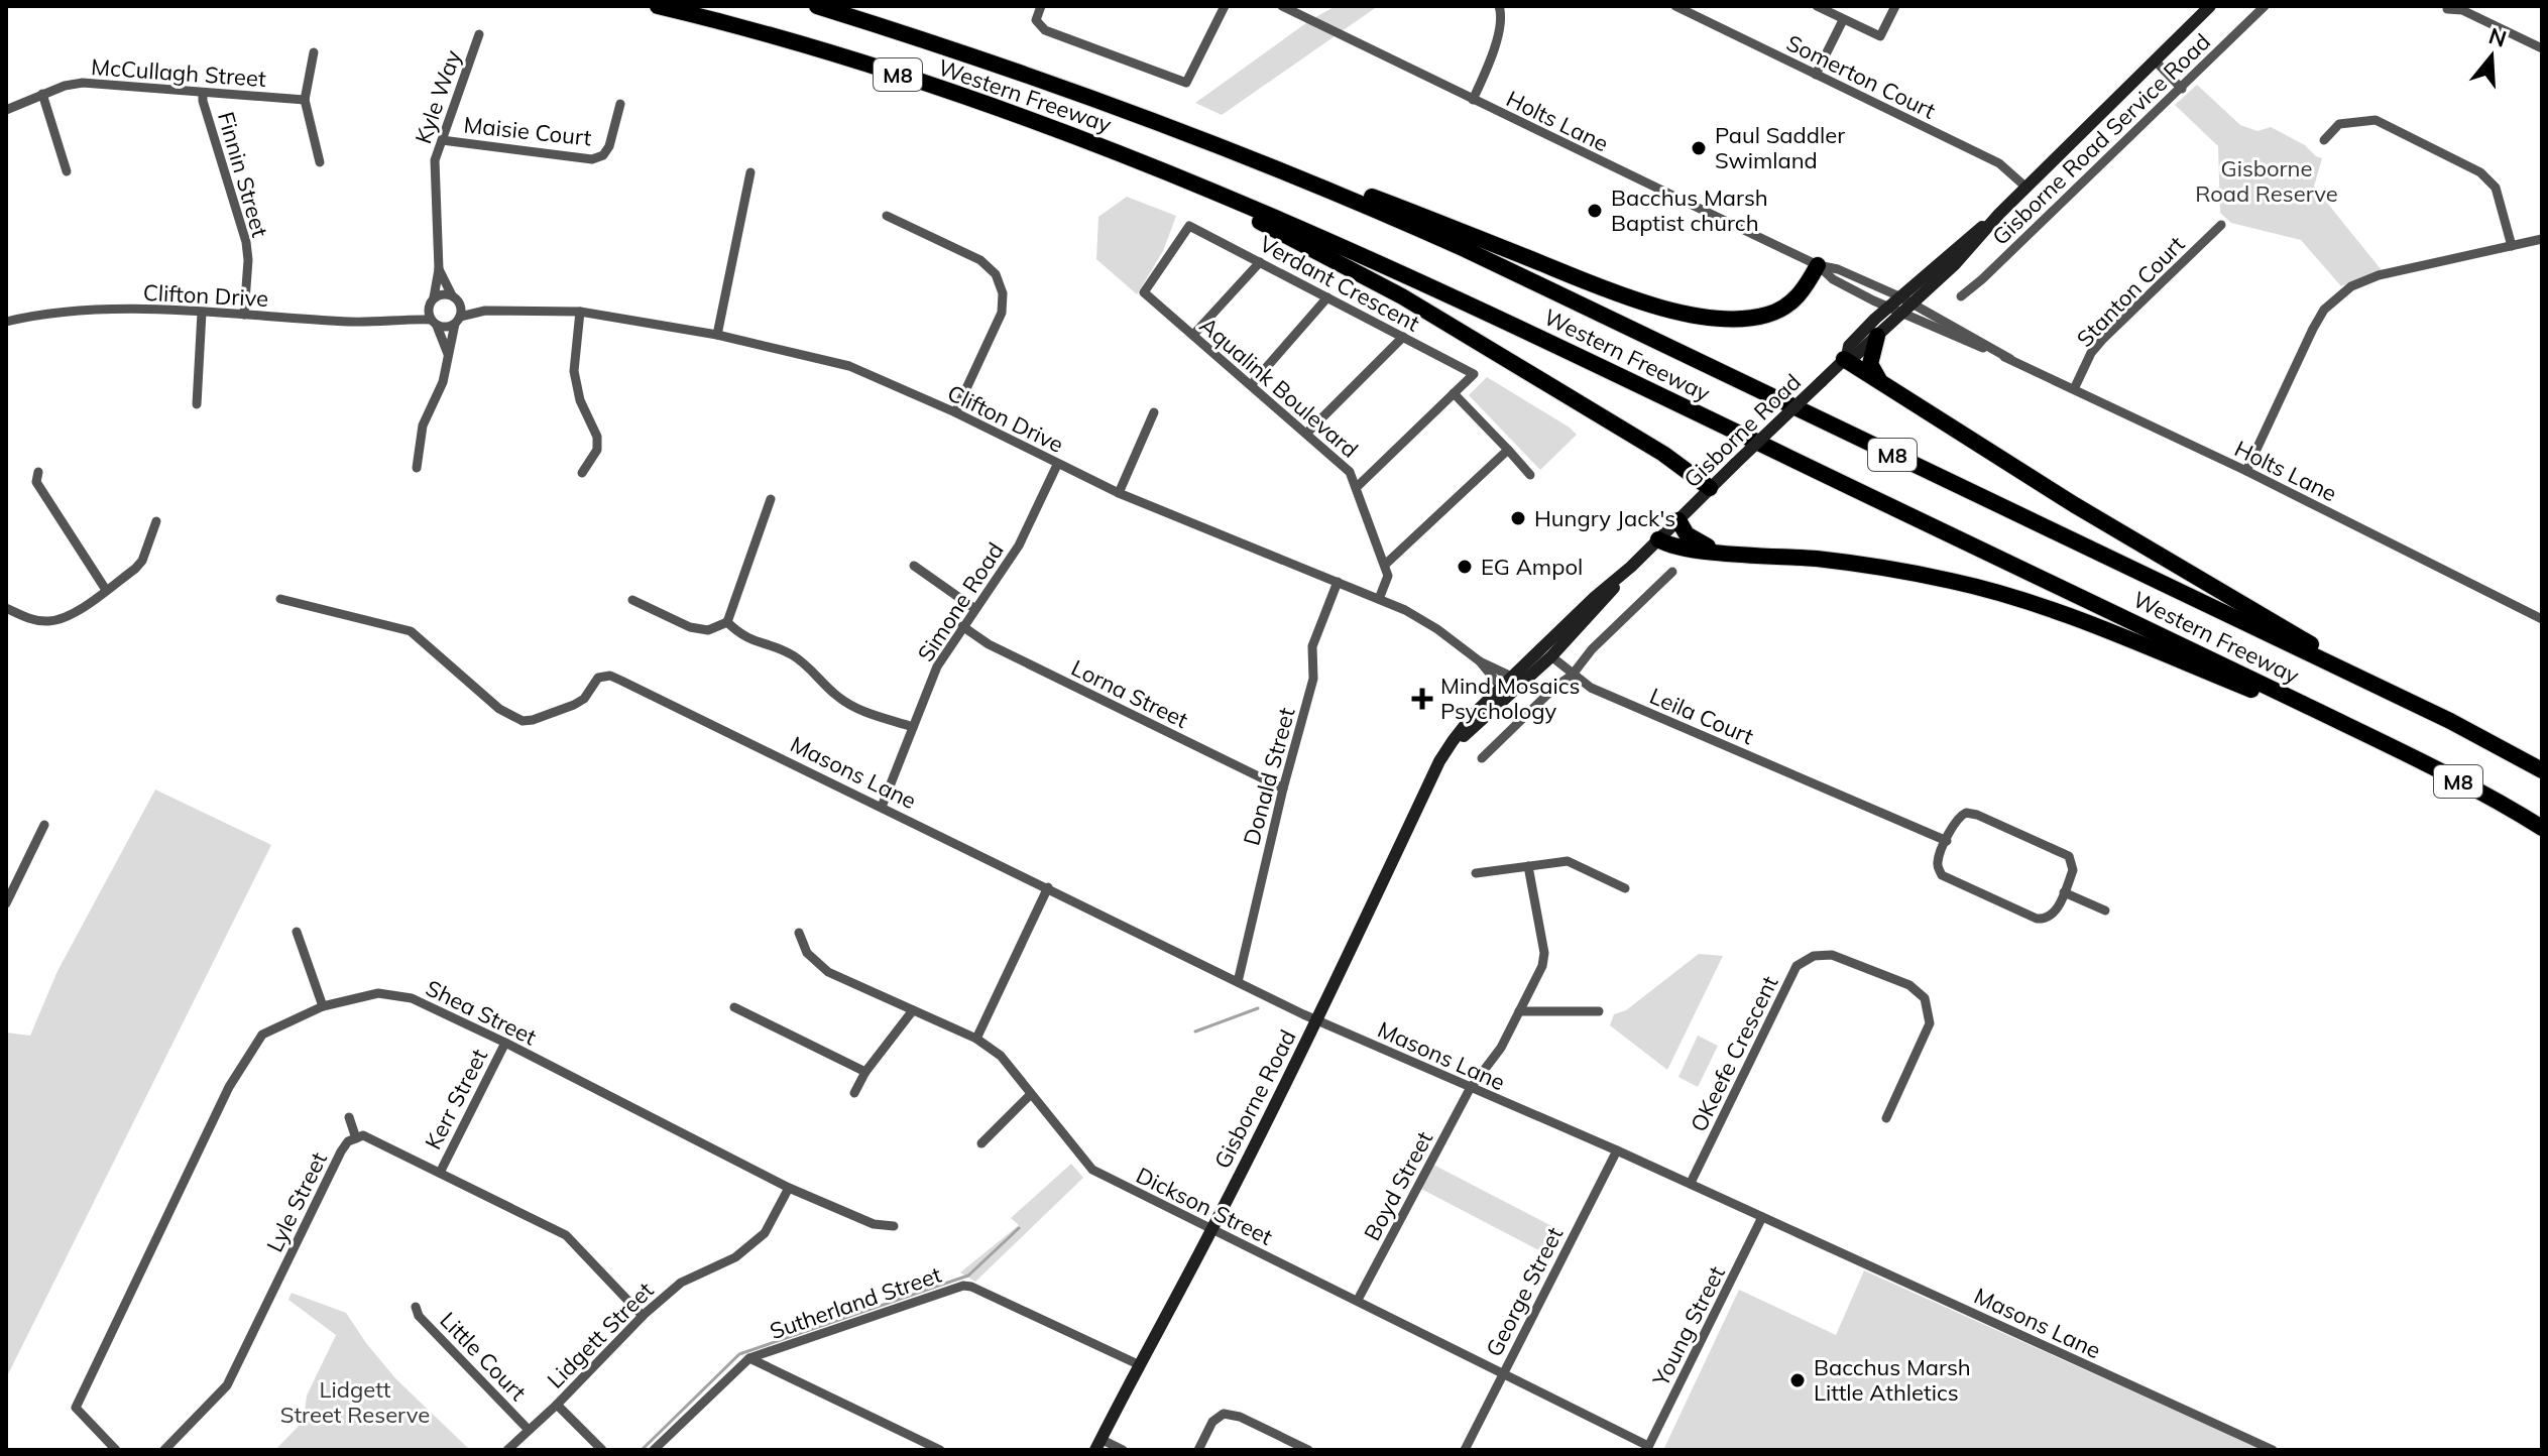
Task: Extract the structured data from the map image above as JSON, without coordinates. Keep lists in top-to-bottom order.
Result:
{
  "streets": {
    "highway": ["M8", "Western Freeway"],
    "main road": ["Gisborne Road"],
    "street": [
      "McCullagh Street",
      "Somerton Court",
      "Kyle Way",
      "Holts Lane",
      "Maisie Court",
      "Gisborne Road Service Road",
      "Finnin Street",
      "Verdant Crescent",
      "Stanton Court",
      "Clifton Drive",
      "Aqualink Boulevard",
      "Simone Road",
      "Lorna Street",
      "Leila Court",
      "Masons Lane",
      "Donald Street",
      "Shea Street",
      "OKeefe Crescent",
      "Kerr Street",
      "Boyd Street",
      "Lyle Street",
      "Dickson Street",
      "George Street",
      "Sutherland Street",
      "Young Street",
      "Lidgett Street",
      "Little Court"
    ]
  },
  "crossings": [
    ["McCullagh Street", "Finnin Street"],
    ["Somerton Court", "Gisborne Road"],
    ["Kyle Way", "Maisie Court"],
    ["Kyle Way", "Clifton Drive"],
    ["Holts Lane", "Stanton Court"],
    ["Holts Lane", "Gisborne Road"],
    ["Finnin Street", "Clifton Drive"],
    ["Verdant Crescent", "Aqualink Boulevard"],
    ["Clifton Drive", "Simone Road"],
    ["Clifton Drive", "Donald Street"],
    ["Gisborne Road", "Leila Court"],
    ["Gisborne Road", "Masons Lane"],
    ["Gisborne Road", "Dickson Street"],
    ["Gisborne Road", "Sutherland Street"],
    ["Simone Road", "Lorna Street"],
    ["Simone Road", "Masons Lane"],
    ["Lorna Street", "Donald Street"],
    ["Masons Lane", "Donald Street"],
    ["Masons Lane", "OKeefe Crescent"],
    ["Masons Lane", "Boyd Street"],
    ["Masons Lane", "George Street"],
    ["Masons Lane", "Young Street"],
    ["Shea Street", "Kerr Street"],
    ["Shea Street", "Lidgett Street"],
    ["Kerr Street", "Lyle Street"],
    ["Boyd Street", "Dickson Street"],
    ["Lyle Street", "Lidgett Street"],
    ["Dickson Street", "George Street"],
    ["Dickson Street", "Young Street"],
    ["Lidgett Street", "Little Court"]
  ],
  "parks": ["Gisborne Road Reserve", "Lidgett Street Reserve"],
  "places": {
    "other": [
      "Paul Saddler Swimland",
      "Bacchus Marsh Baptist church",
      "Hungry Jack's",
      "EG Ampol",
      "Bacchus Marsh Little Athletics"
    ],
    "health": ["Mind Mosaics Psychology"]
  },
  "north": "top"
}
